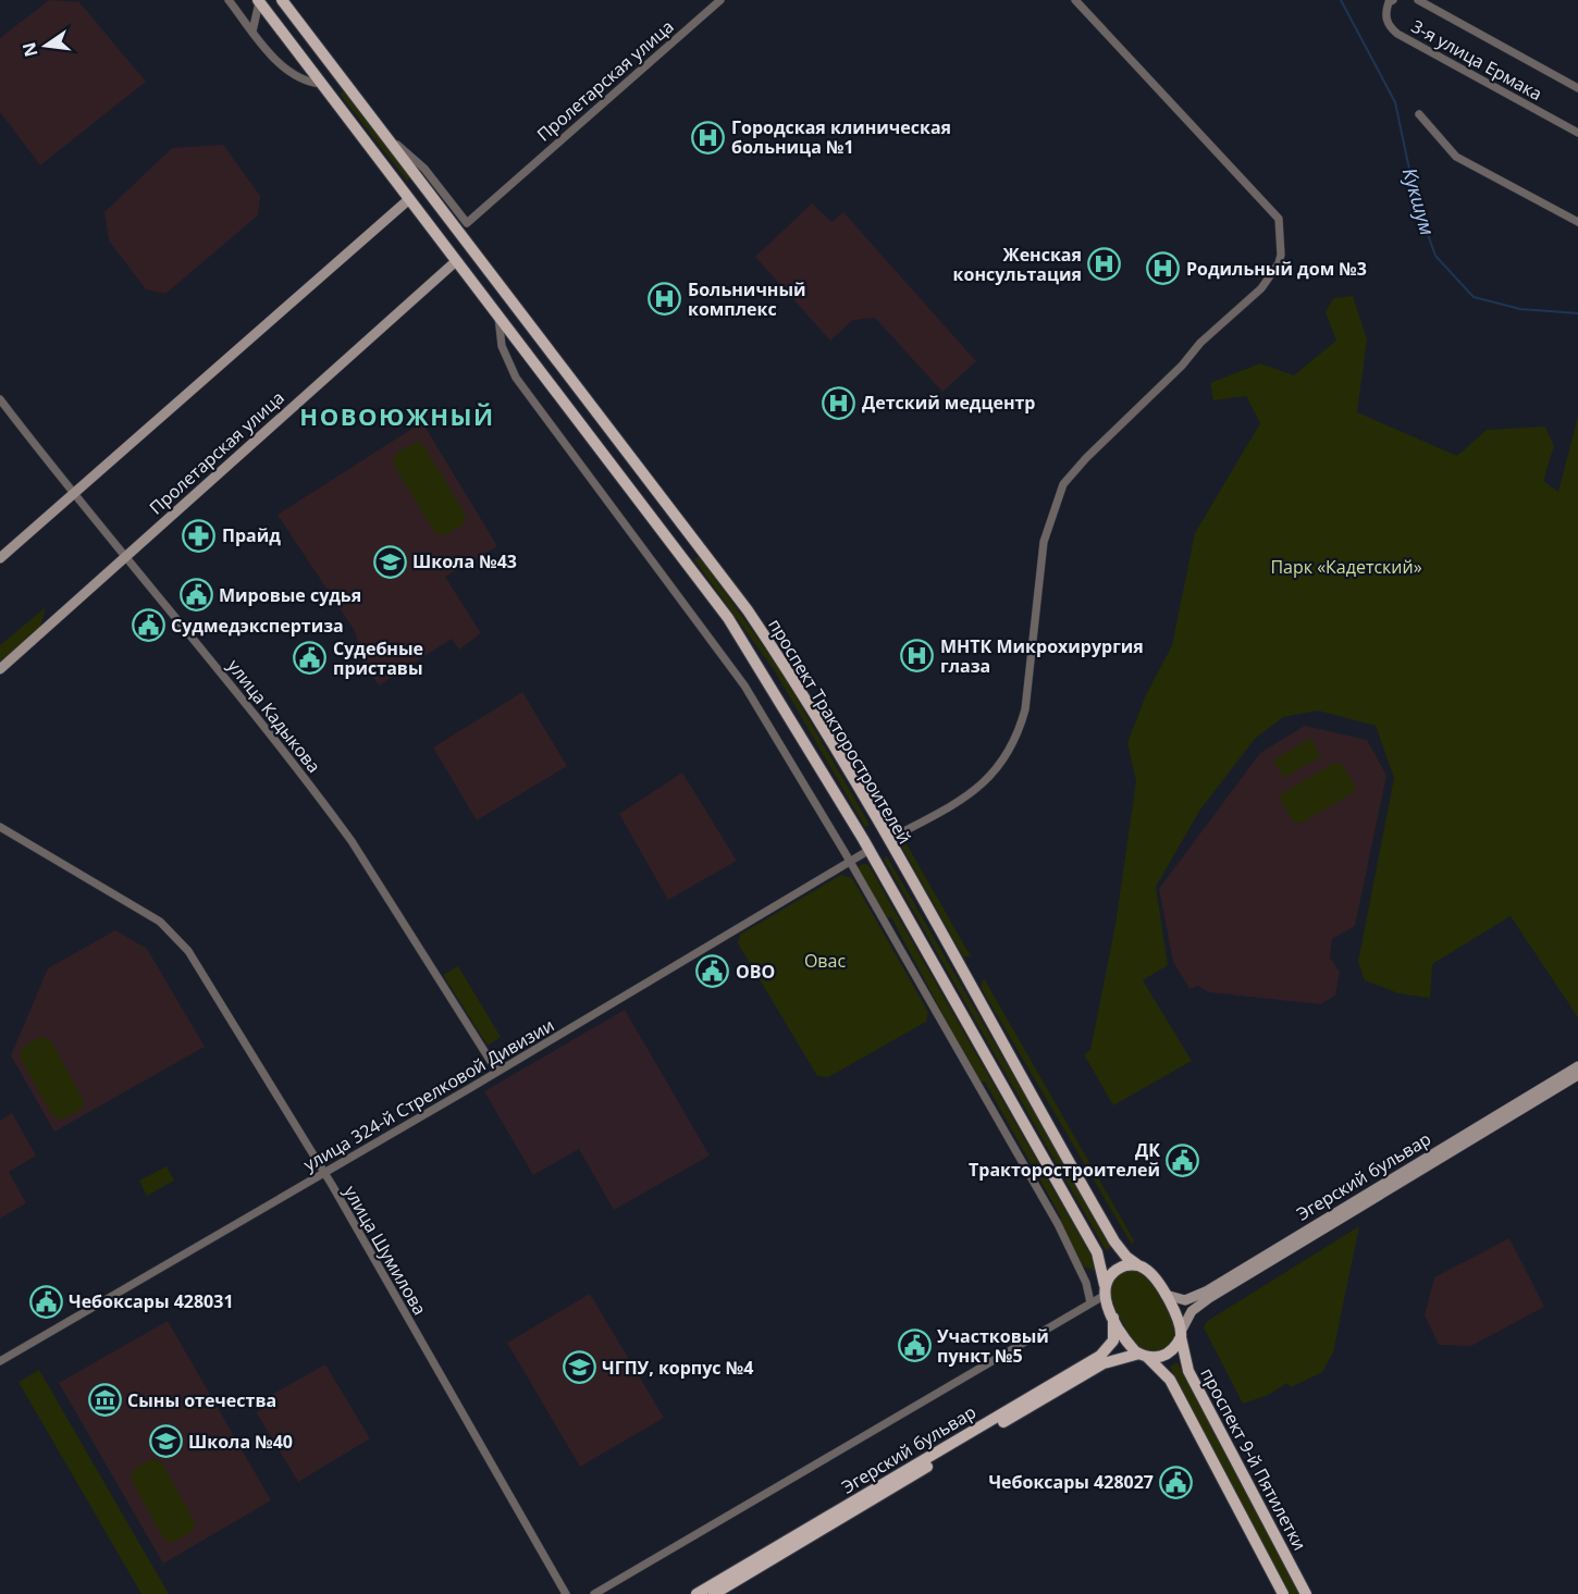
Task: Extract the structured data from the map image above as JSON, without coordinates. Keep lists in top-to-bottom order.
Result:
{
  "streets": {
    "main road": ["проспект Тракторостроителей", "Эгерский бульвар", "проспект 9-й Пятилетки"],
    "street": [
      "3-я улица Ермака",
      "Пролетарская улица",
      "улица Кадыкова",
      "улица 324-й Стрелковой Дивизии",
      "улица Шумилова"
    ]
  },
  "crossings": [
    ["Пролетарская улица", "улица Кадыкова"],
    ["Пролетарская улица", "проспект Тракторостроителей"],
    ["улица Кадыкова", "улица 324-й Стрелковой Дивизии"],
    ["проспект Тракторостроителей", "улица 324-й Стрелковой Дивизии"],
    ["проспект Тракторостроителей", "Эгерский бульвар"],
    ["проспект Тракторостроителей", "проспект 9-й Пятилетки"],
    ["улица 324-й Стрелковой Дивизии", "улица Шумилова"],
    ["Эгерский бульвар", "проспект 9-й Пятилетки"]
  ],
  "districts": ["НОВОЮЖНЫЙ"],
  "water": ["Кукшум"],
  "parks": ["Парк «Кадетский»", "Овас"],
  "places": {
    "hospital": [
      "Городская клиническая больница №1",
      "Женская консультация",
      "Родильный дом №3",
      "Больничный комплекс",
      "Детский медцентр",
      "МНТК Микрохирургия глаза"
    ],
    "pharmacy": ["Прайд"],
    "school or university": ["Школа №43", "ЧГПУ, корпус №4", "Школа №40"],
    "public building": [
      "Мировые судья",
      "Судмедэкспертиза",
      "Судебные приставы",
      "ОВО",
      "ДК Тракторостроителей",
      "Чебоксары 428031",
      "Участковый пункт №5",
      "Чебоксары 428027"
    ],
    "museum": ["Сыны отечества"]
  },
  "north": "left"
}
